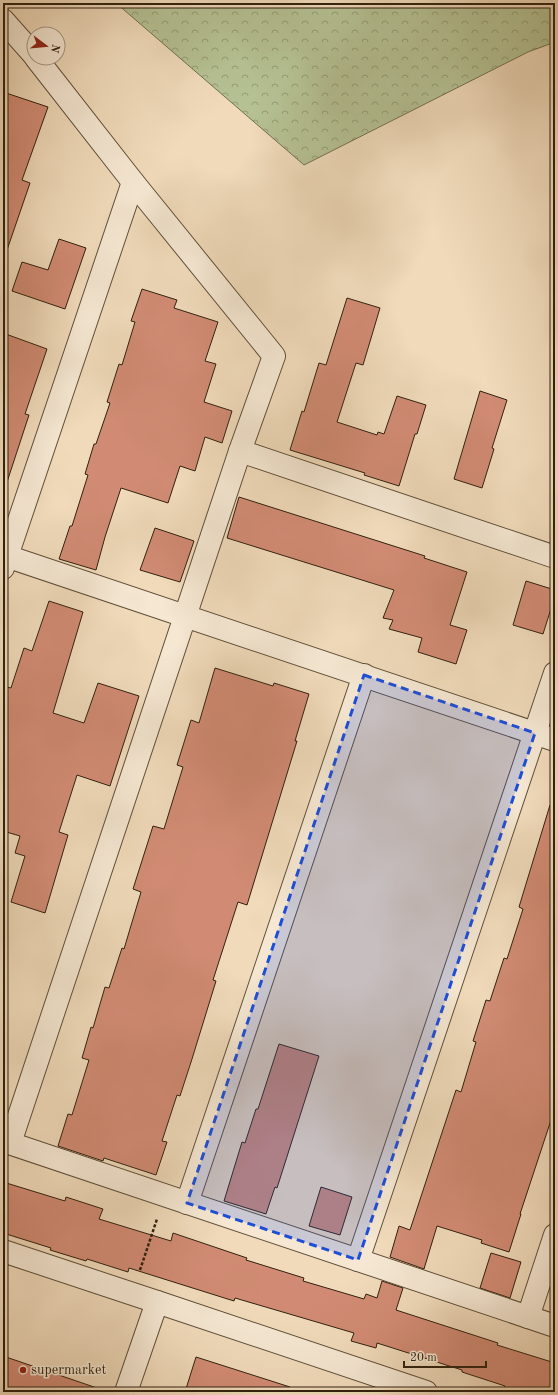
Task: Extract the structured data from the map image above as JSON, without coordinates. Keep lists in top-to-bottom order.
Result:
{
  "places": ["supermarket"],
  "scale_bar": "20 m",
  "north": "right"
}
